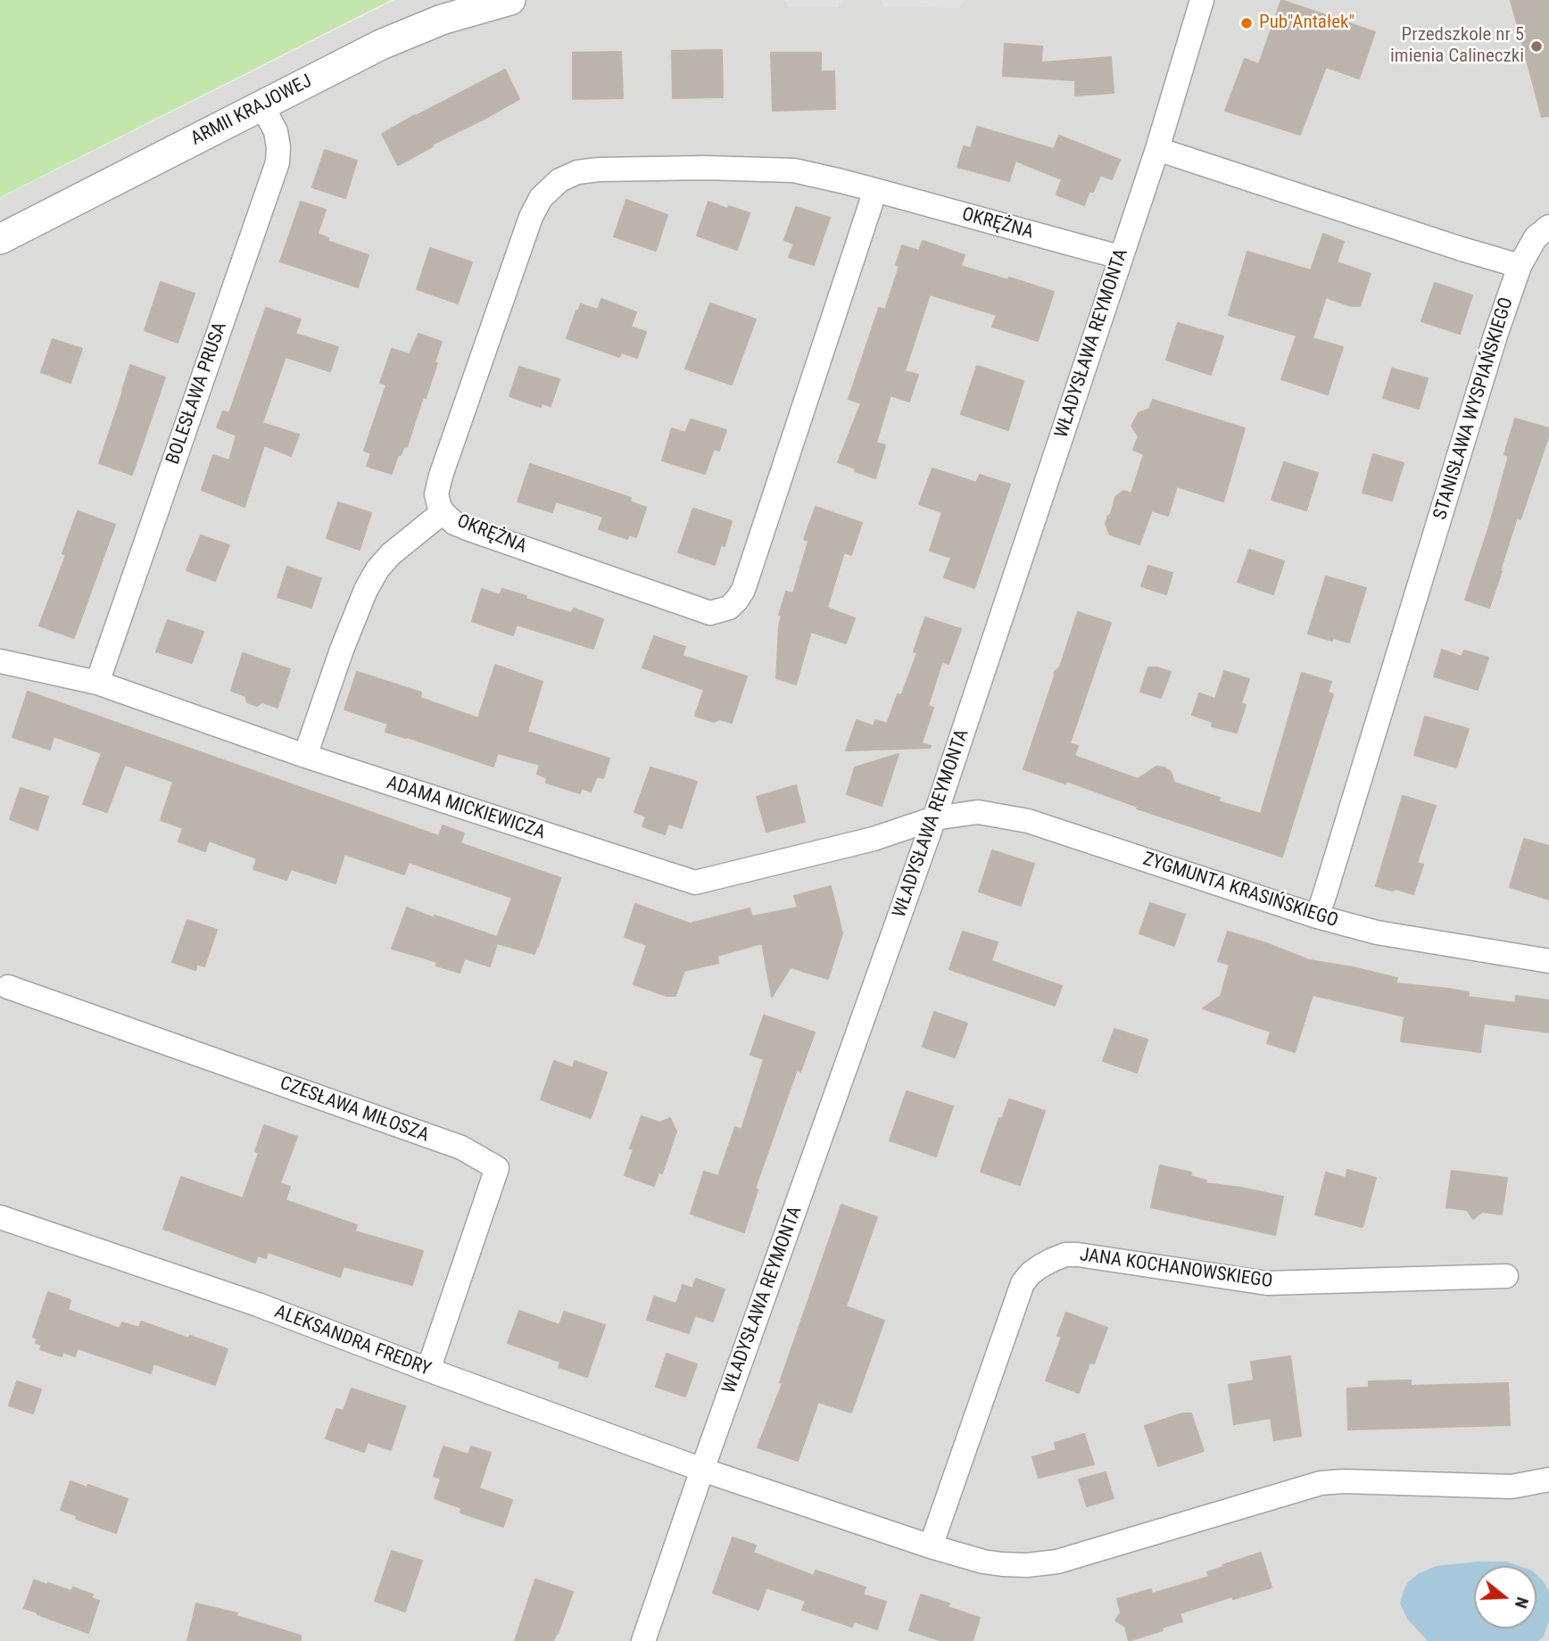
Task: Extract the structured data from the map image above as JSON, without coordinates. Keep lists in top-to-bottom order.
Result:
{
  "streets": {
    "street": [
      "ARMII KRAJOWEJ",
      "OKRĘŻNA",
      "WŁADYSŁAWA REYMONTA",
      "BOLESŁAWA PRUSA",
      "STANISŁAWA WYSPIAŃSKIEGO",
      "ADAMA MICKIEWICZA",
      "ZYGMUNTA KRASIŃSKIEGO",
      "CZESŁAWA MIŁOSZA",
      "JANA KOCHANOWSKIEGO",
      "ALEKSANDRA FREDRY"
    ]
  },
  "crossings": [
    ["ARMII KRAJOWEJ", "BOLESŁAWA PRUSA"],
    ["OKRĘŻNA", "WŁADYSŁAWA REYMONTA"],
    ["WŁADYSŁAWA REYMONTA", "ADAMA MICKIEWICZA"],
    ["WŁADYSŁAWA REYMONTA", "ZYGMUNTA KRASIŃSKIEGO"],
    ["WŁADYSŁAWA REYMONTA", "ALEKSANDRA FREDRY"],
    ["BOLESŁAWA PRUSA", "ADAMA MICKIEWICZA"],
    ["STANISŁAWA WYSPIAŃSKIEGO", "ZYGMUNTA KRASIŃSKIEGO"],
    ["ADAMA MICKIEWICZA", "ZYGMUNTA KRASIŃSKIEGO"],
    ["CZESŁAWA MIŁOSZA", "ALEKSANDRA FREDRY"]
  ],
  "places": ["Pub\"Antałek\"", "Przedszkole nr 5 imienia Calineczki"],
  "north": "right"
}
